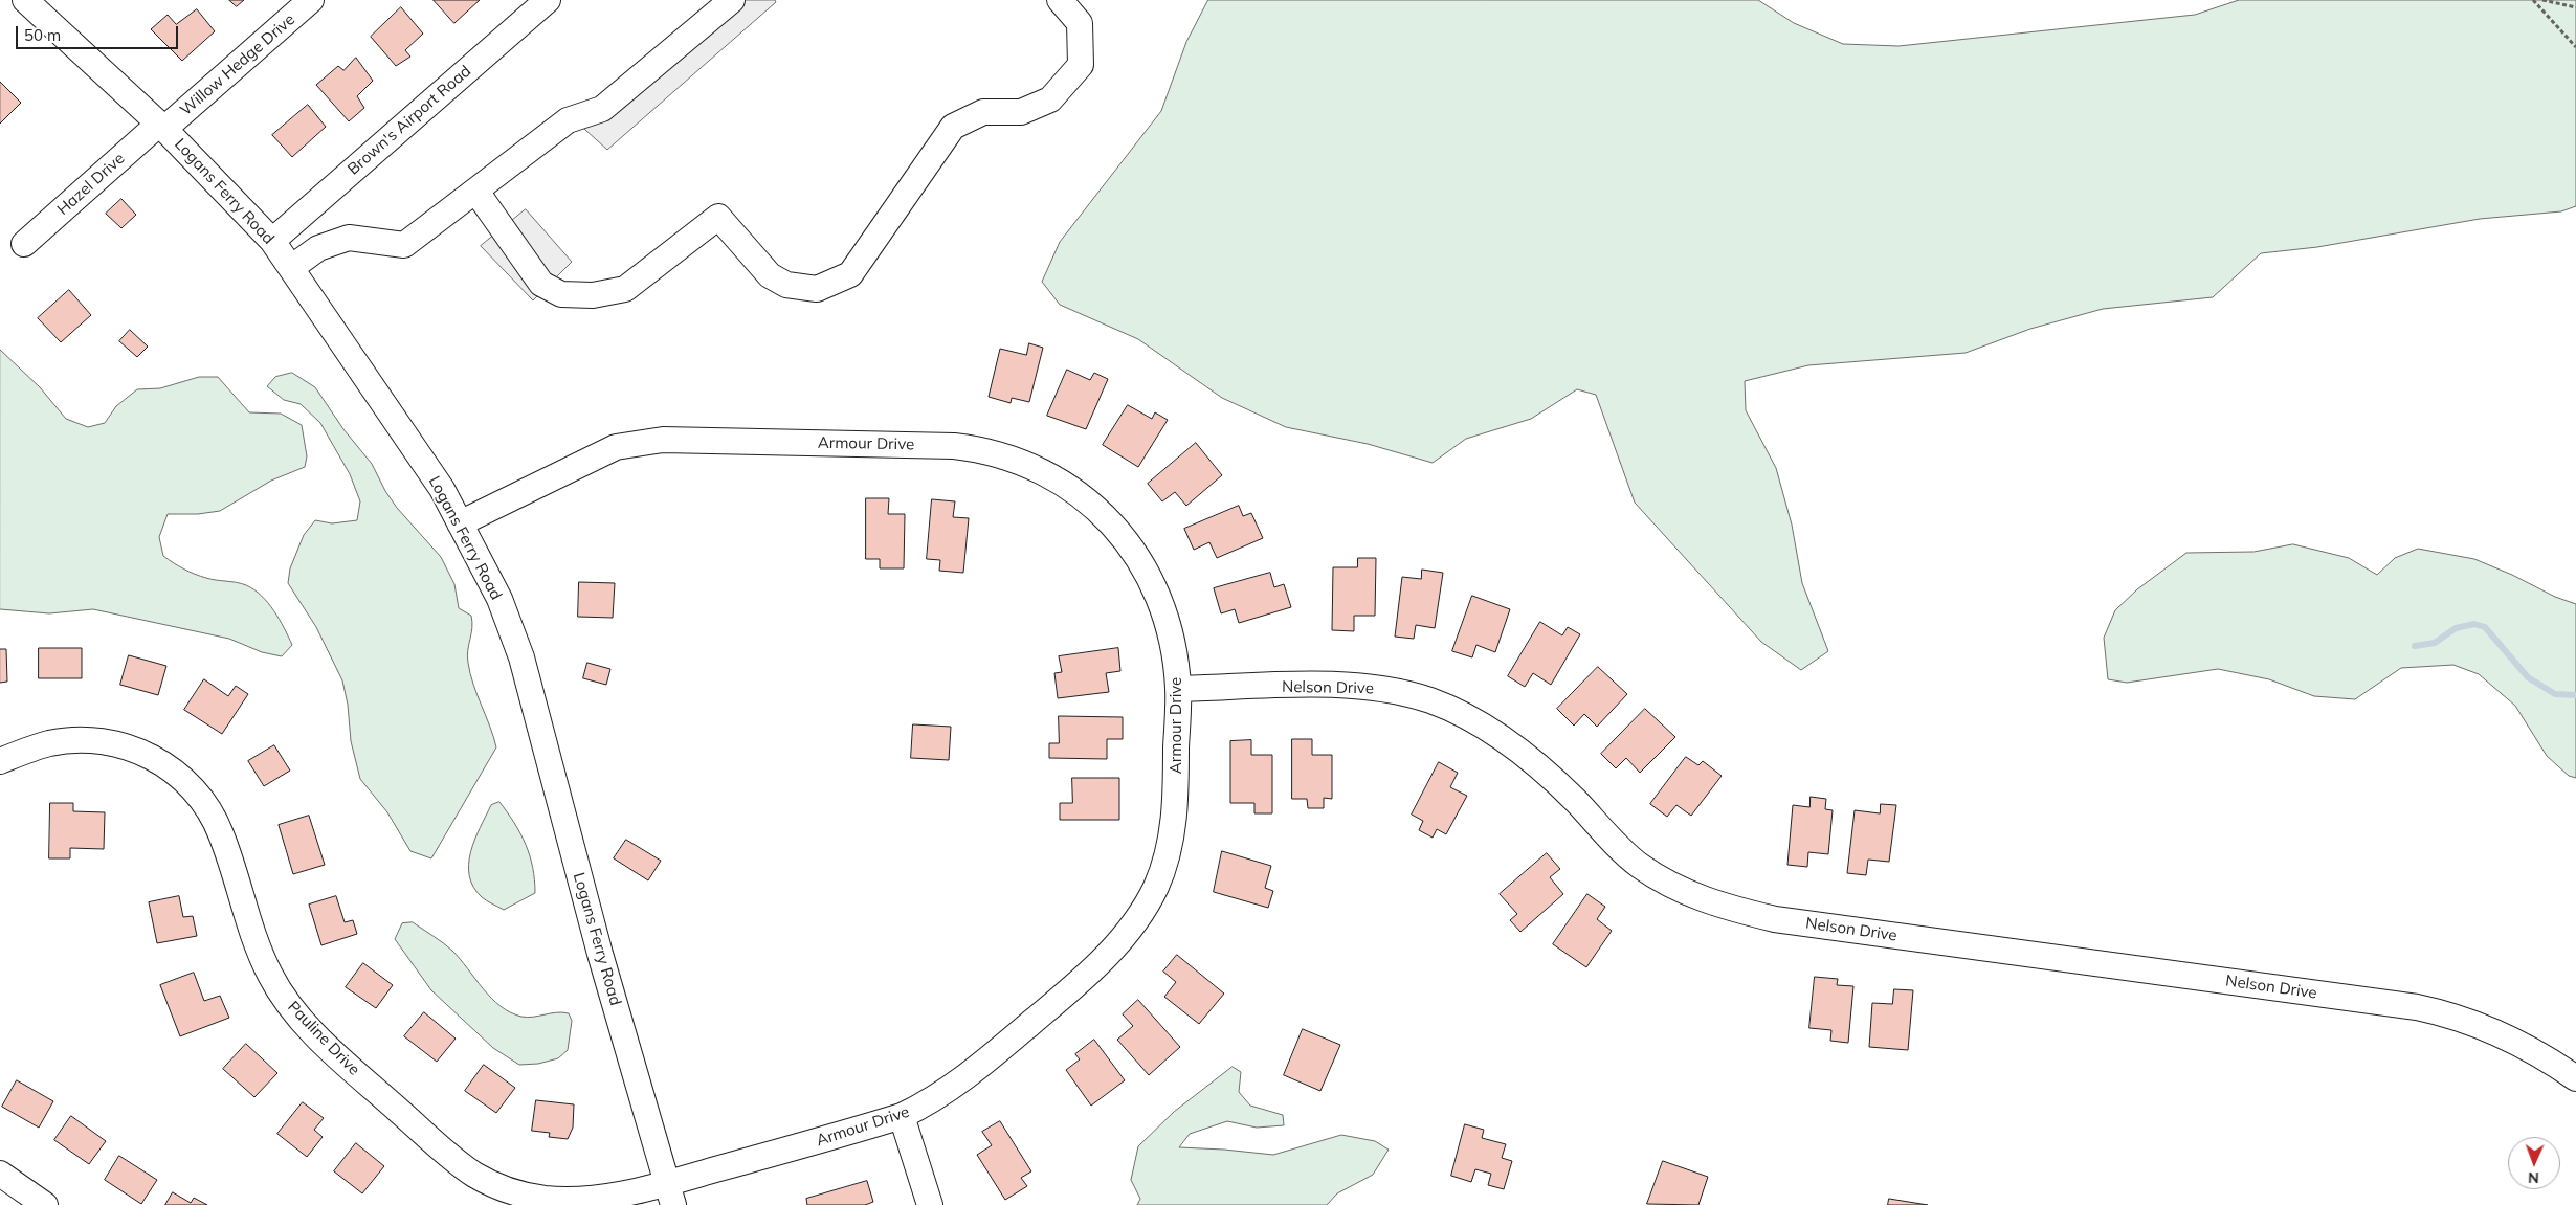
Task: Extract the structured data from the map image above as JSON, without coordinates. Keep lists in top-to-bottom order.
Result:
{
  "streets": {
    "street": [
      "Willow Hedge Drive",
      "Brown's Airport Road",
      "Hazel Drive",
      "Logans Ferry Road",
      "Armour Drive",
      "Nelson Drive",
      "Pauline Drive"
    ]
  },
  "crossings": [
    ["Willow Hedge Drive", "Hazel Drive"],
    ["Willow Hedge Drive", "Logans Ferry Road"],
    ["Brown's Airport Road", "Logans Ferry Road"],
    ["Hazel Drive", "Logans Ferry Road"],
    ["Logans Ferry Road", "Armour Drive"],
    ["Logans Ferry Road", "Pauline Drive"],
    ["Armour Drive", "Nelson Drive"],
    ["Armour Drive", "Pauline Drive"]
  ],
  "scale_bar": "50 m",
  "north": "bottom"
}
